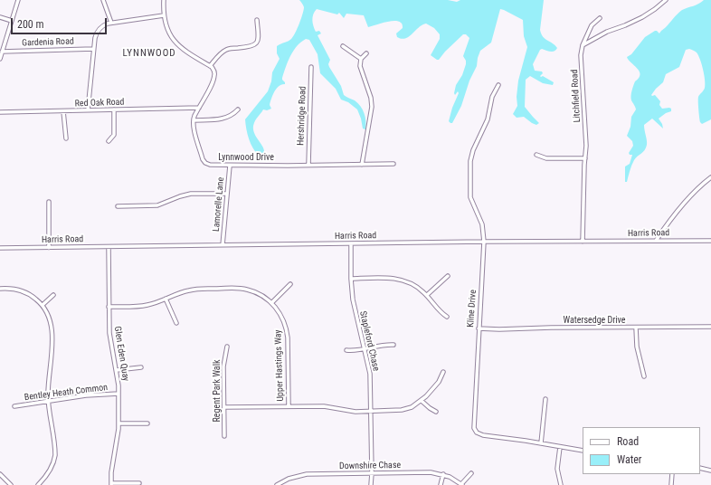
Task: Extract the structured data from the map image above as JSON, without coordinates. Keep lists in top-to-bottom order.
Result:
{
  "streets": {
    "street": [
      "Gardenia Road",
      "Litchfield Road",
      "Red Oak Road",
      "Hershridge Road",
      "Lynnwood Drive",
      "Lamorelle Lane",
      "Harris Road",
      "Kline Drive",
      "Watersedge Drive",
      "Stapleford Chase",
      "Glen Eden Quay",
      "Upper Hastings Way",
      "Regent Park Walk",
      "Bentley Heath Common",
      "Downshire Chase"
    ]
  },
  "crossings": [
    ["Litchfield Road", "Harris Road"],
    ["Hershridge Road", "Lynnwood Drive"],
    ["Lynnwood Drive", "Lamorelle Lane"],
    ["Lamorelle Lane", "Harris Road"],
    ["Harris Road", "Kline Drive"],
    ["Harris Road", "Stapleford Chase"],
    ["Harris Road", "Glen Eden Quay"],
    ["Kline Drive", "Watersedge Drive"],
    ["Stapleford Chase", "Downshire Chase"],
    ["Glen Eden Quay", "Upper Hastings Way"],
    ["Glen Eden Quay", "Bentley Heath Common"]
  ],
  "districts": ["LYNNWOOD"],
  "legend": ["Road", "Water"],
  "scale_bar": "200 m"
}
